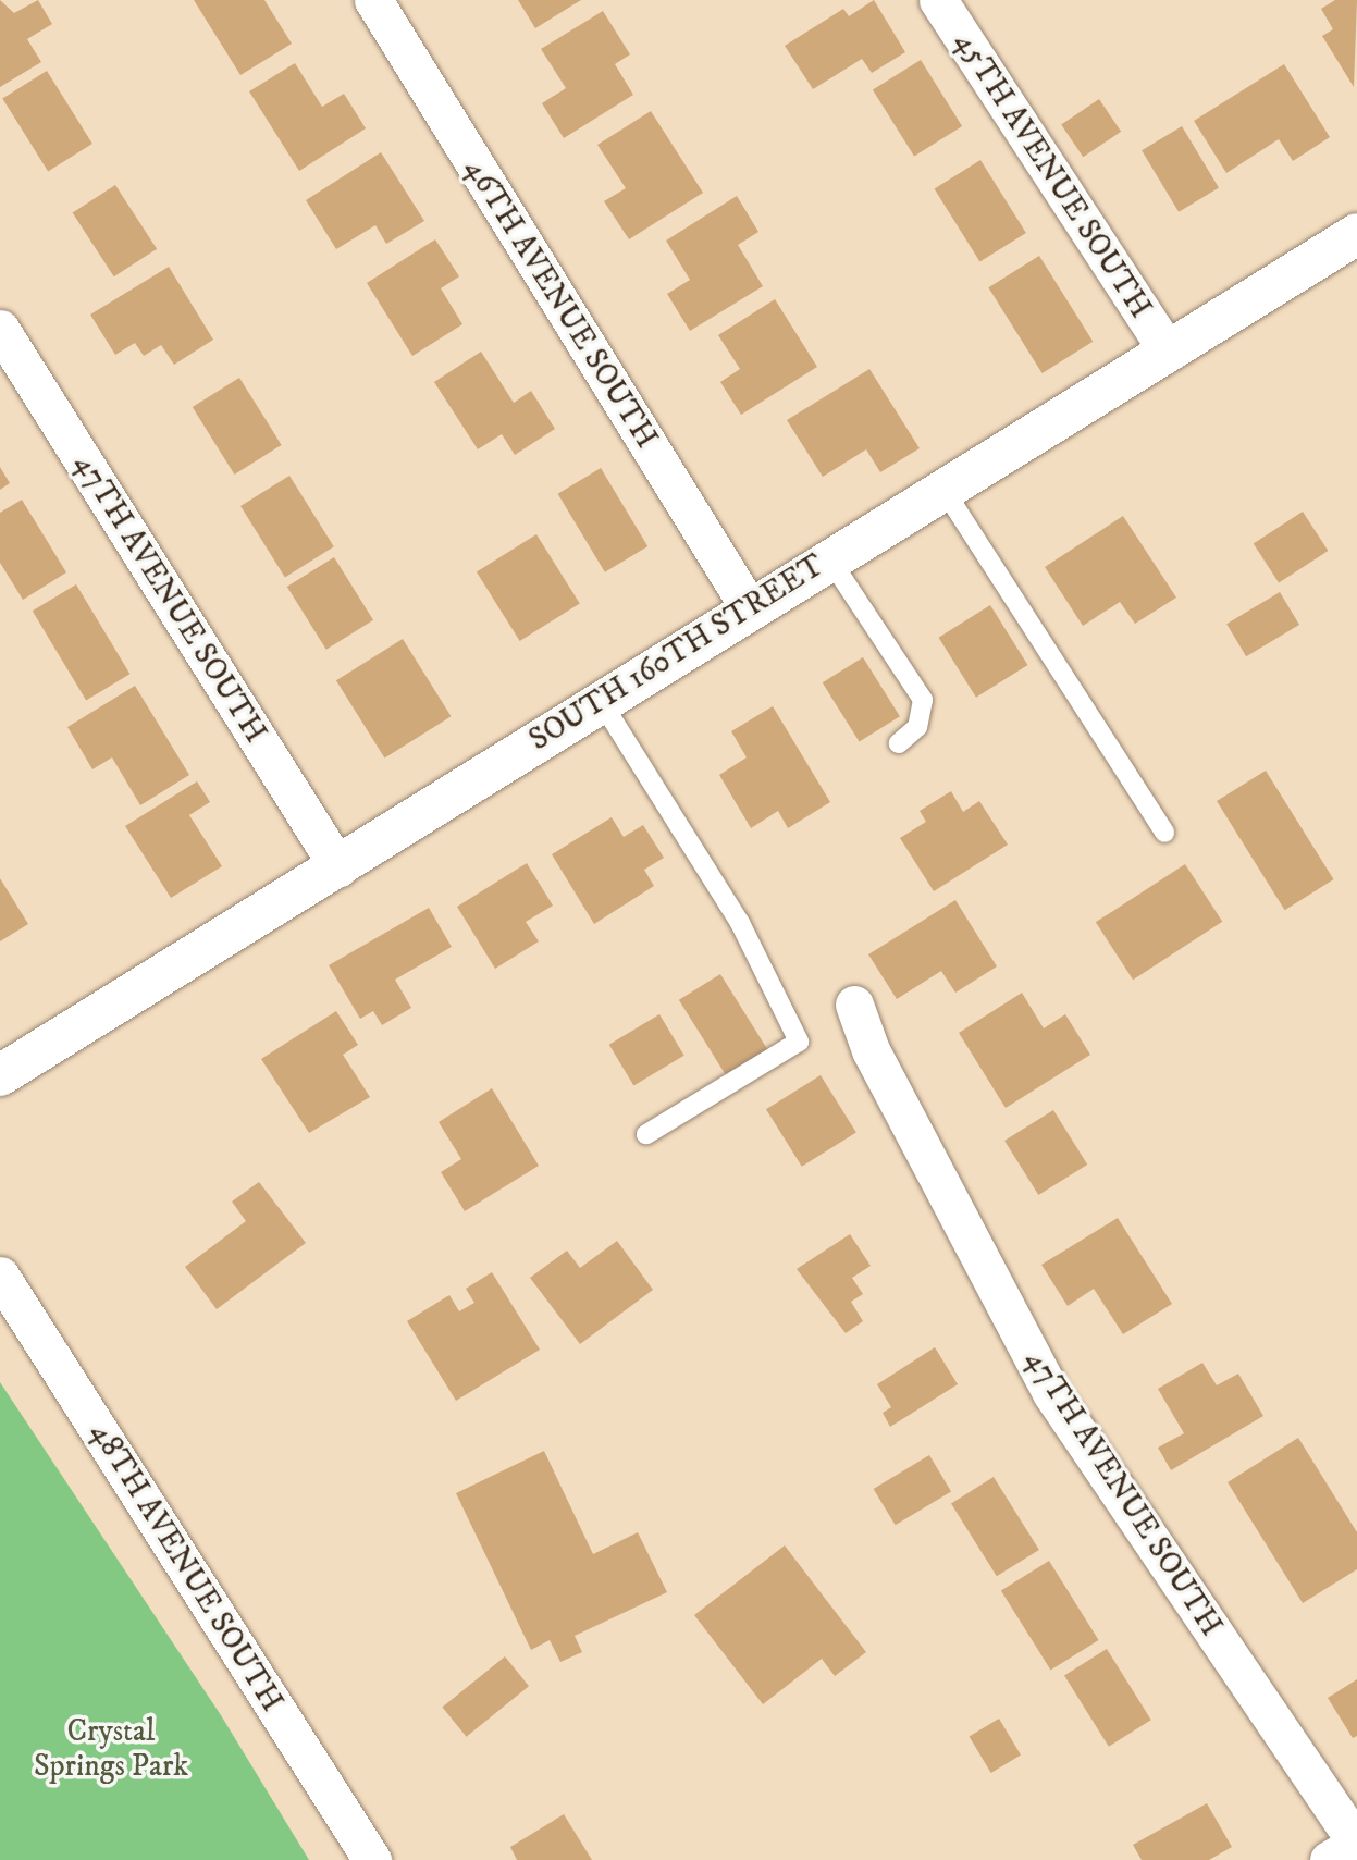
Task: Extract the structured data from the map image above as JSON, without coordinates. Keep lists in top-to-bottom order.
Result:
{
  "streets": {
    "street": [
      "45TH AVENUE SOUTH",
      "46TH AVENUE SOUTH",
      "47TH AVENUE SOUTH",
      "SOUTH 160TH STREET",
      "48TH AVENUE SOUTH"
    ]
  },
  "crossings": [
    ["45TH AVENUE SOUTH", "SOUTH 160TH STREET"],
    ["46TH AVENUE SOUTH", "SOUTH 160TH STREET"],
    ["47TH AVENUE SOUTH", "SOUTH 160TH STREET"]
  ],
  "parks": ["Crystal Springs Park"]
}
